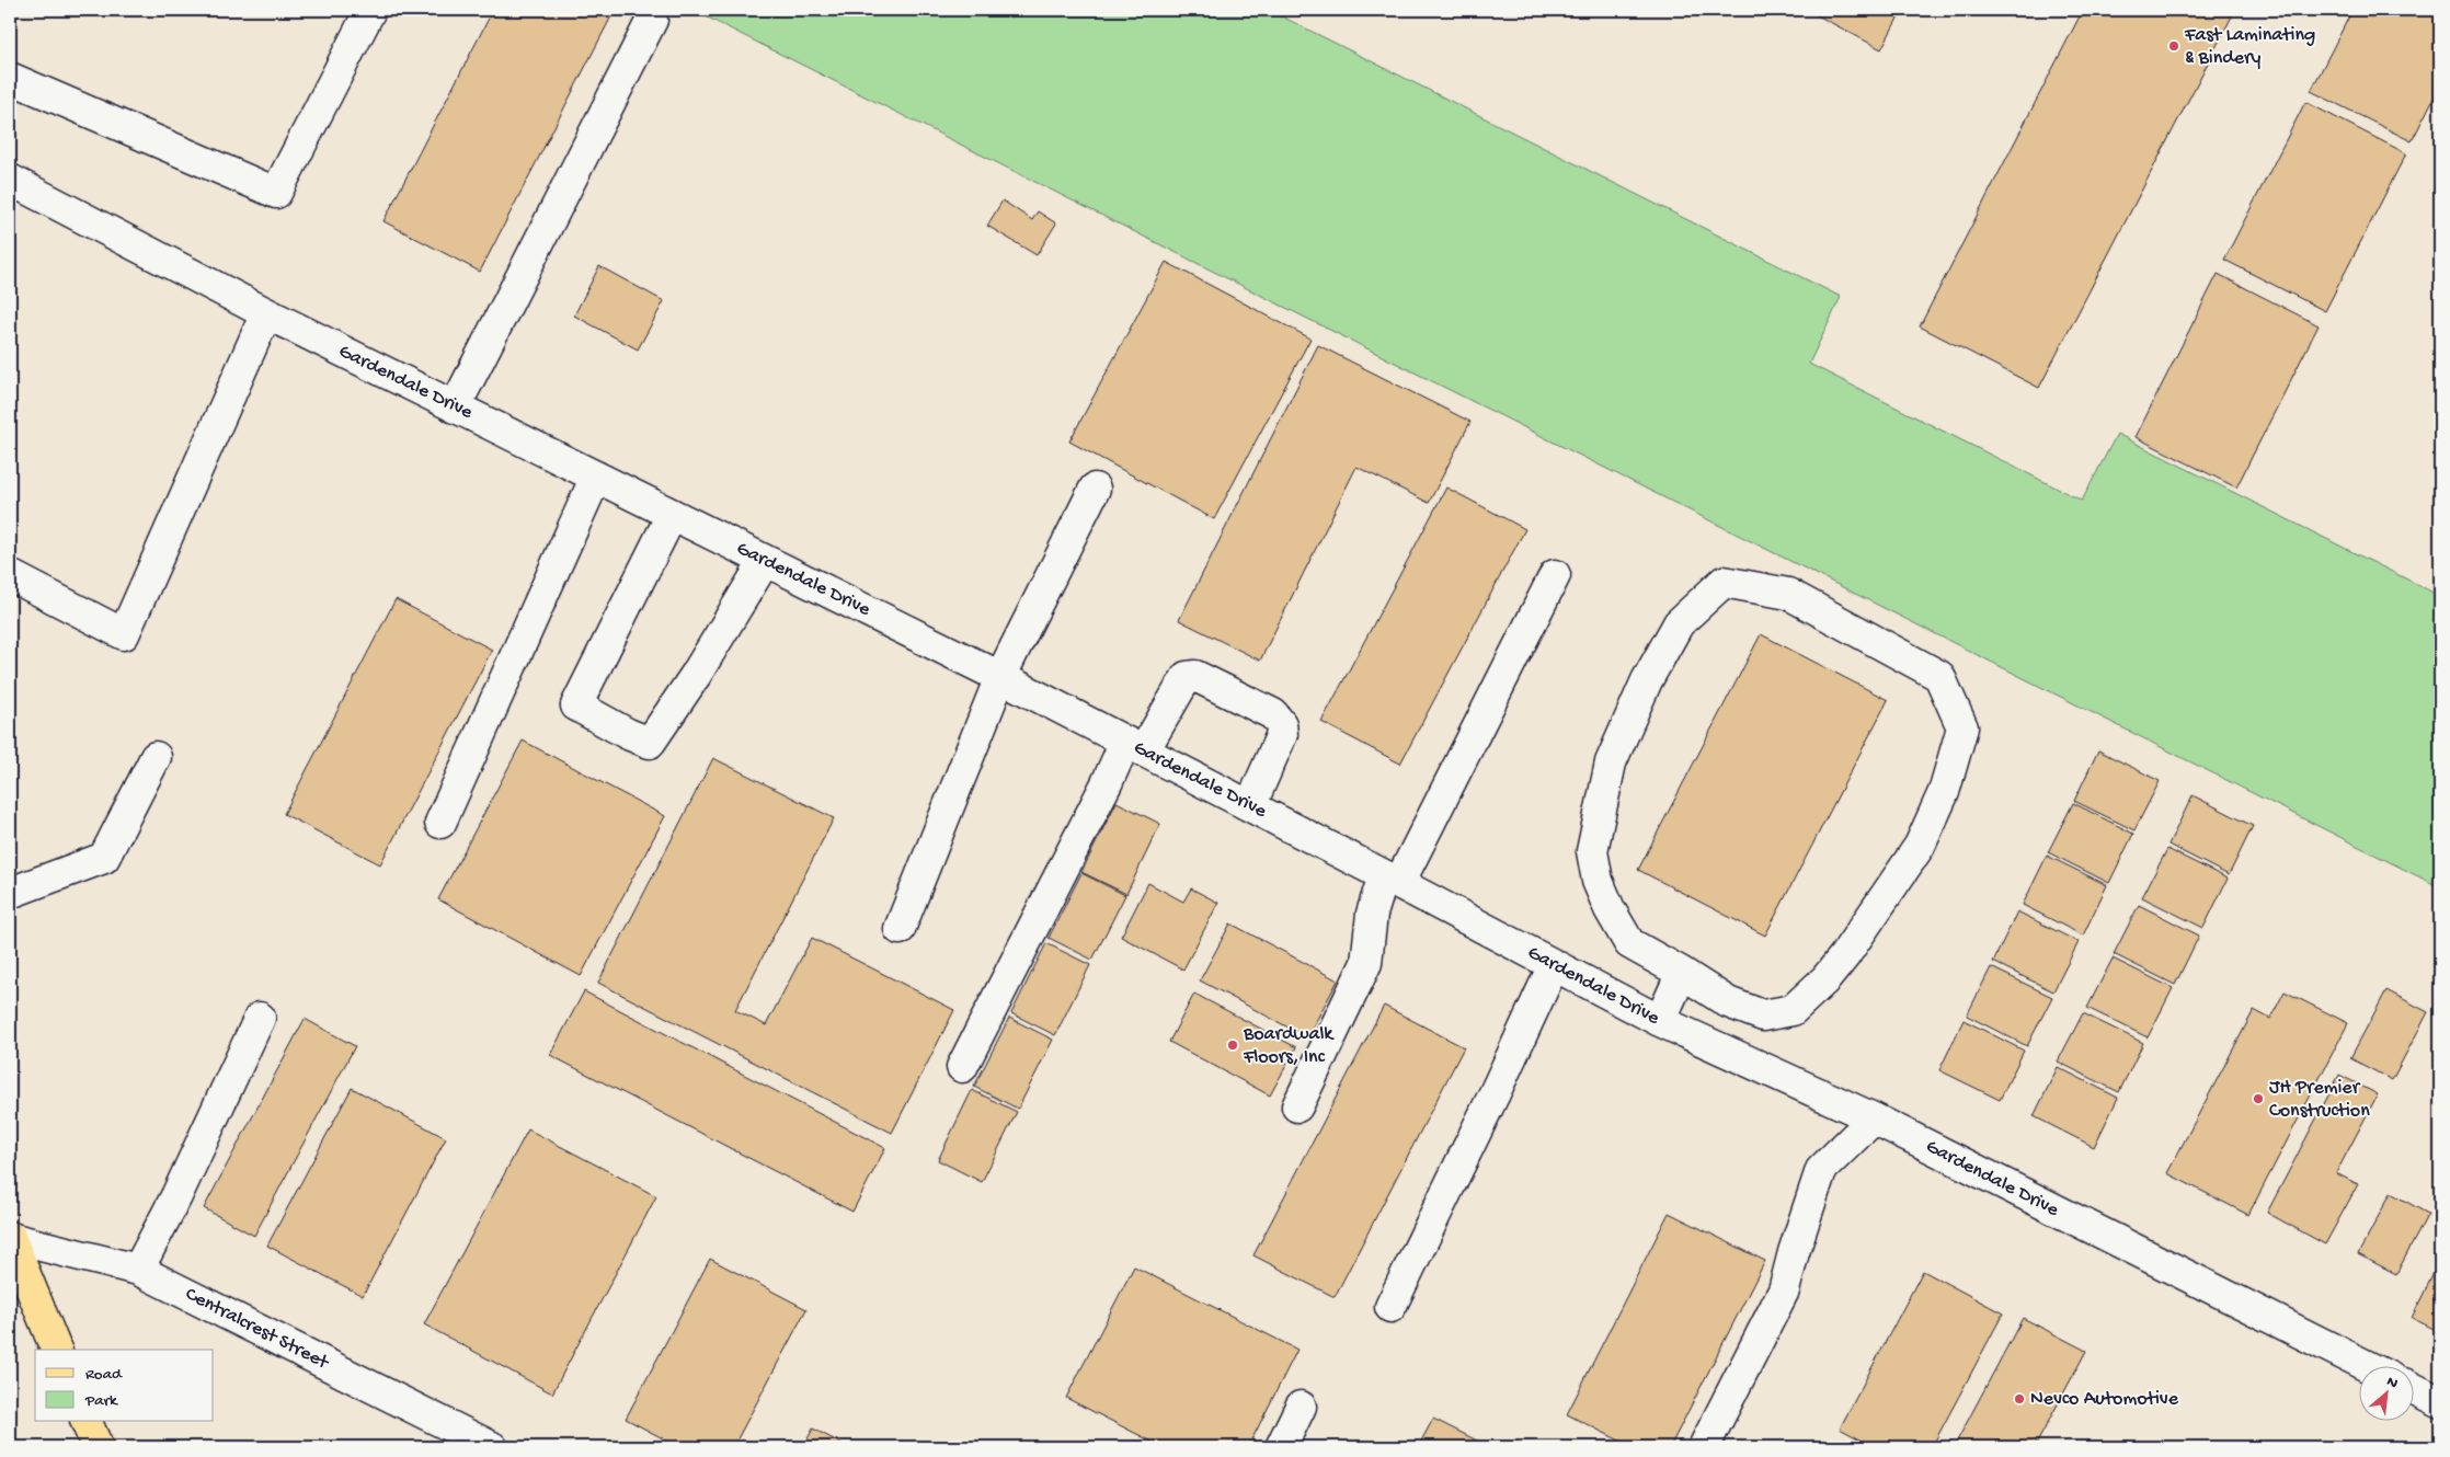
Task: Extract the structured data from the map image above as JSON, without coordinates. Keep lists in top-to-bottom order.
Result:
{
  "streets": {
    "street": ["Gardendale Drive", "Centralcrest Street"]
  },
  "places": [
    "Fast Laminating & Bindery",
    "Boardwalk Floors, Inc",
    "JH Premier Construction",
    "Nevco Automotive"
  ],
  "legend": ["Road", "Park"],
  "north": "top right"
}
